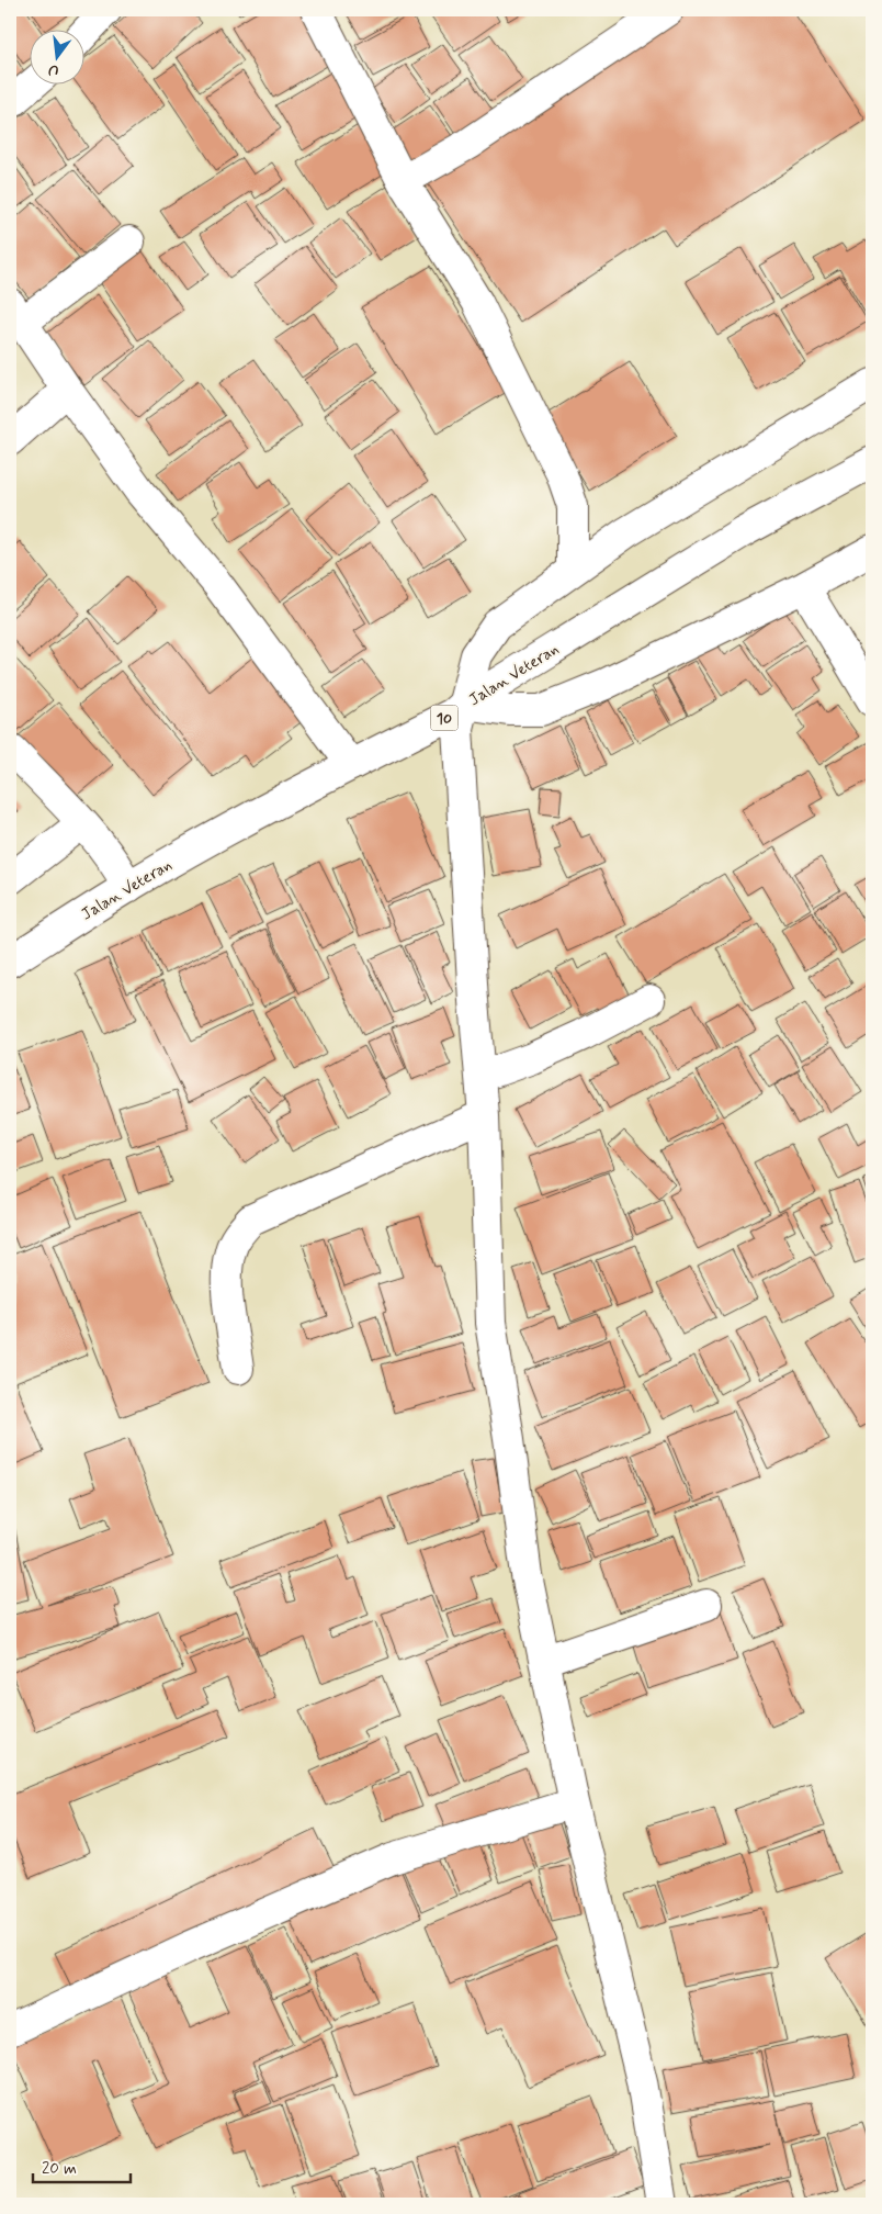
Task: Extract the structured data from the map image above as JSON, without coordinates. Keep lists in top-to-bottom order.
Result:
{
  "streets": {
    "main road": ["Jalan Veteran", "10"]
  },
  "scale_bar": "20 m",
  "north": "bottom"
}
